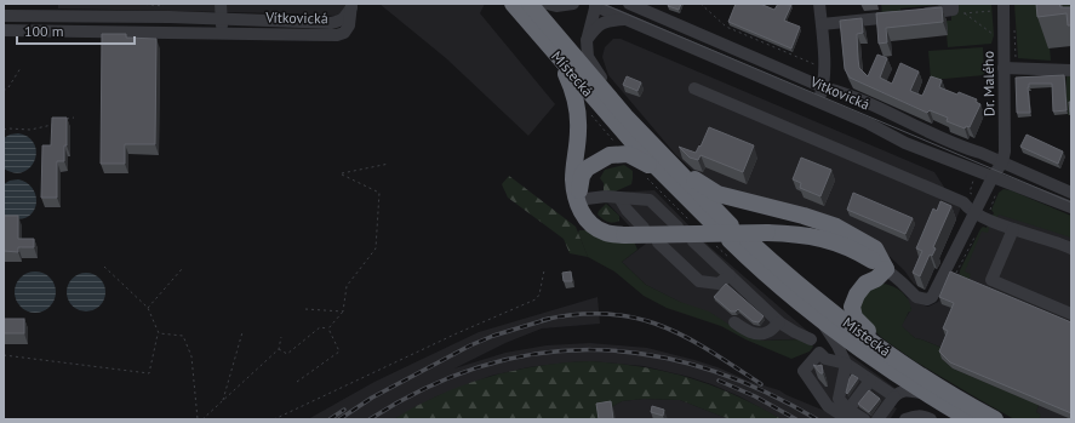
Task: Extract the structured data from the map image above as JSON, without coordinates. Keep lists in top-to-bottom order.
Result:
{
  "streets": {
    "highway": ["Místecká"],
    "street": ["Vítkovická", "Dr. Malého"]
  },
  "crossings": [
    ["Vítkovická", "Dr. Malého"]
  ],
  "scale_bar": "100 m"
}
